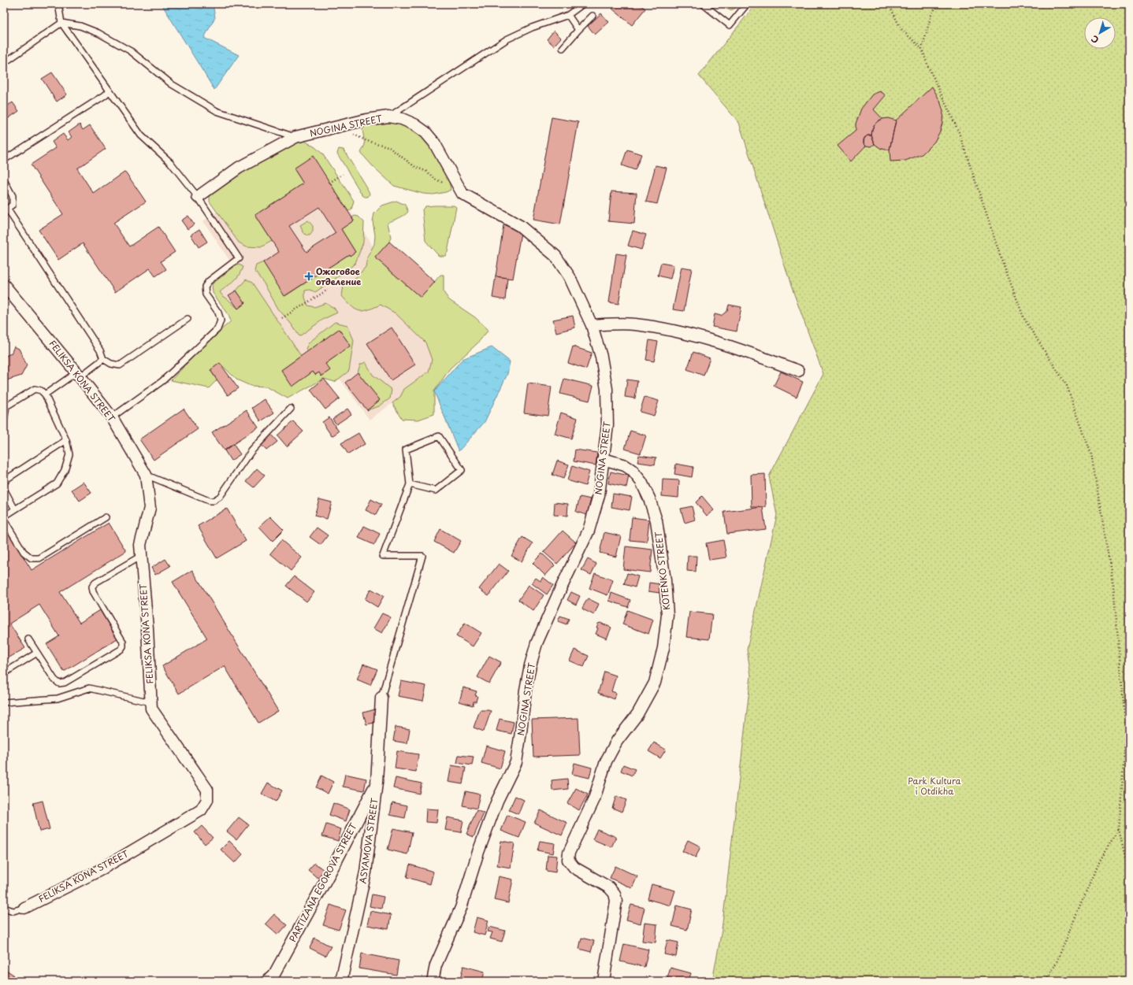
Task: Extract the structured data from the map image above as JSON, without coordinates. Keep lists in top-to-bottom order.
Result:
{
  "streets": {
    "street": [
      "NOGINA STREET",
      "FELIKSA KONA STREET",
      "KOTENKO STREET",
      "ASYAMOVA STREET",
      "PARTIZANA EGOROVA STREET"
    ]
  },
  "crossings": [
    ["NOGINA STREET", "KOTENKO STREET"],
    ["ASYAMOVA STREET", "PARTIZANA EGOROVA STREET"]
  ],
  "parks": ["Park Kultura i Otdikha"],
  "places": {
    "health": ["Ожоговое отделение"]
  },
  "north": "bottom left"
}
